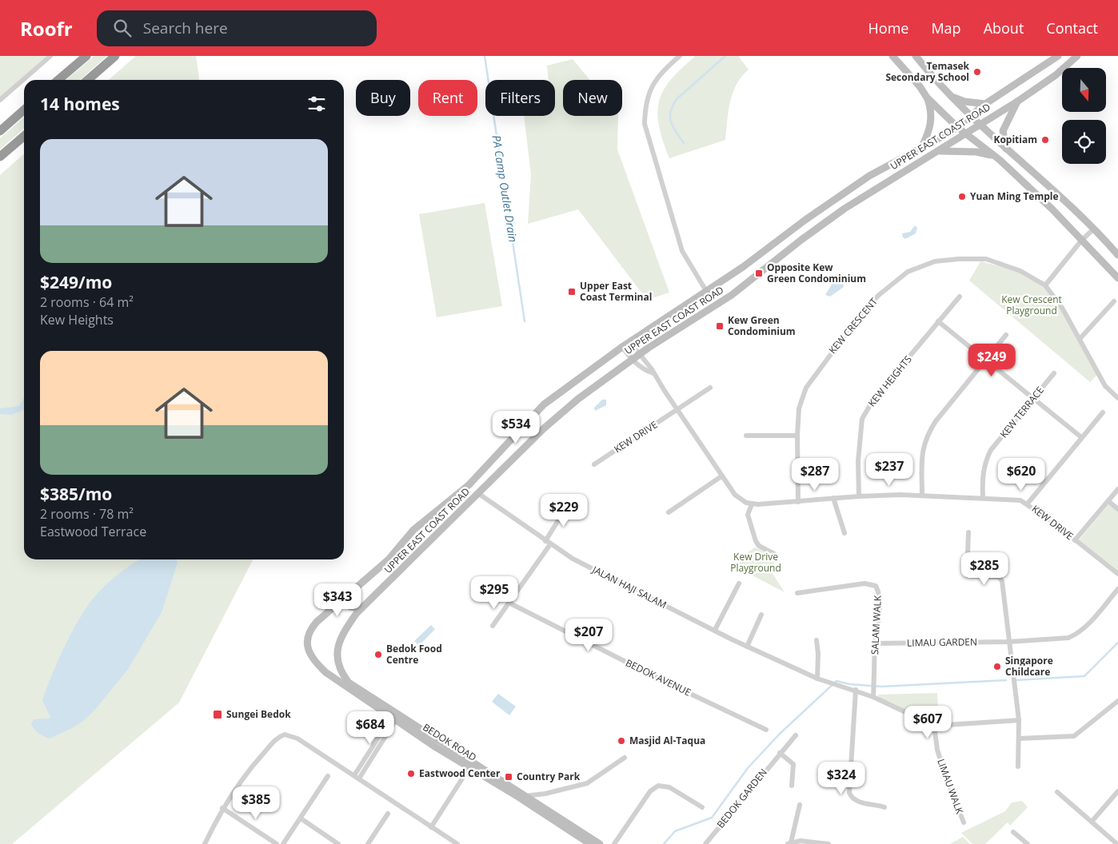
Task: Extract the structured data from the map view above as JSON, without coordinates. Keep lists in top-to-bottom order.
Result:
{
  "streets": {
    "main road": ["UPPER EAST COAST ROAD", "BEDOK ROAD"],
    "street": [
      "KEW CRESCENT",
      "KEW HEIGHTS",
      "KEW TERRACE",
      "KEW DRIVE",
      "JALAN HAJI SALAM",
      "SALAM WALK",
      "LIMAU GARDEN",
      "BEDOK AVENUE",
      "LIMAU WALK",
      "BEDOK GARDEN"
    ]
  },
  "crossings": [
    ["UPPER EAST COAST ROAD", "JALAN HAJI SALAM"],
    ["UPPER EAST COAST ROAD", "BEDOK ROAD"],
    ["KEW CRESCENT", "KEW DRIVE"],
    ["KEW HEIGHTS", "KEW DRIVE"],
    ["KEW TERRACE", "KEW DRIVE"],
    ["JALAN HAJI SALAM", "SALAM WALK"],
    ["SALAM WALK", "LIMAU GARDEN"]
  ],
  "water": ["PA Camp Outlet Drain"],
  "parks": ["Kew Crescent Playground", "Kew Drive Playground"],
  "places": {
    "other": [
      "Temasek Secondary School",
      "Kopitiam",
      "Yuan Ming Temple",
      "Bedok Food Centre",
      "Singapore Childcare",
      "Masjid Al-Taqua",
      "Eastwood Center"
    ],
    "transit": [
      "Opposite Kew Green Condominium",
      "Upper East Coast Terminal",
      "Kew Green Condominium",
      "Sungei Bedok",
      "Country Park"
    ]
  },
  "north": "bottom",
  "page": {
    "header": "Roofr",
    "search": "Search here",
    "nav": [
      "Home",
      "Map",
      "About",
      "Contact"
    ],
    "chip": [
      "Buy",
      "Rent",
      "Filters",
      "New"
    ],
    "heading": "14 homes",
    "list": [
      {
        "name": "$249/mo",
        "note": "2 rooms · 64 m² · Kew Heights"
      },
      {
        "name": "$385/mo",
        "note": "2 rooms · 78 m² · Eastwood Terrace"
      }
    ],
    "price": [
      "$249",
      "$534",
      "$237",
      "$287",
      "$620",
      "$229",
      "$285",
      "$295",
      "$343",
      "$207",
      "$607",
      "$684",
      "$324",
      "$385"
    ]
  }
}
